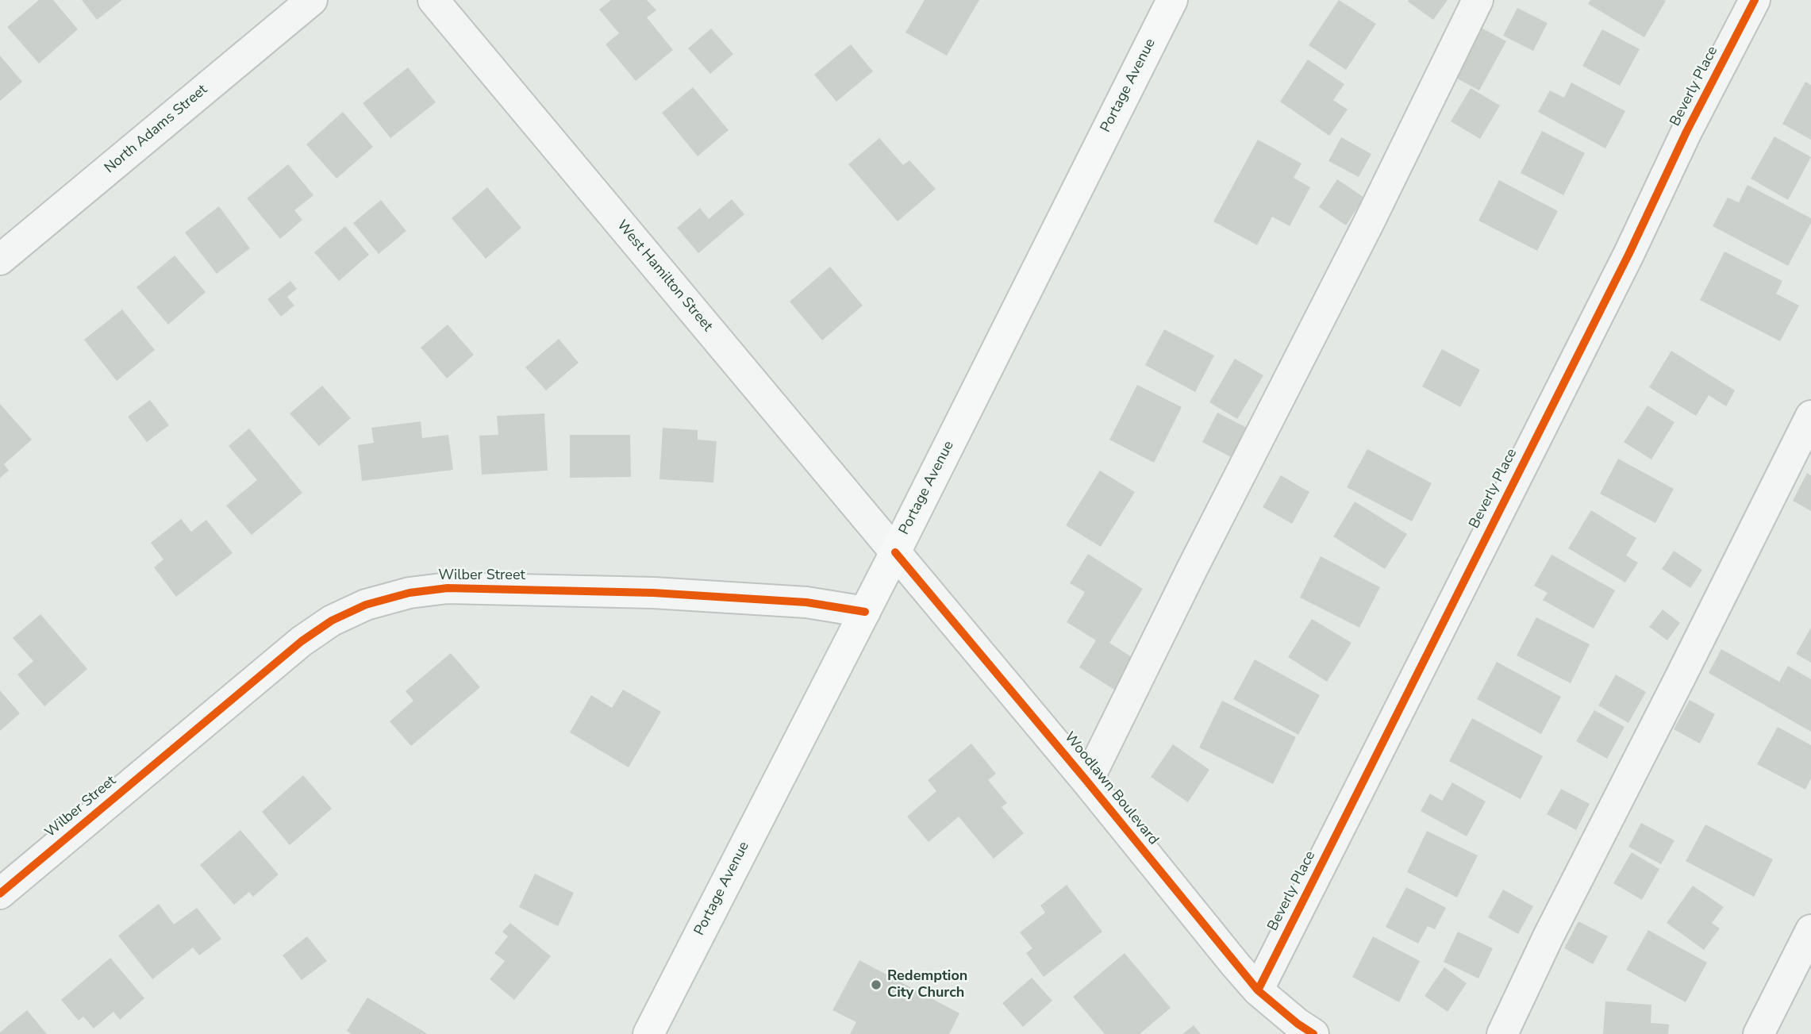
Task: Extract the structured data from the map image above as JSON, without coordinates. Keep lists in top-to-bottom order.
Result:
{
  "streets": {
    "main road": ["Portage Avenue"],
    "street": [
      "Beverly Place",
      "North Adams Street",
      "West Hamilton Street",
      "Wilber Street",
      "Woodlawn Boulevard"
    ]
  },
  "crossings": [
    ["Portage Avenue", "West Hamilton Street"],
    ["Portage Avenue", "Wilber Street"],
    ["Portage Avenue", "Woodlawn Boulevard"],
    ["Beverly Place", "Woodlawn Boulevard"],
    ["West Hamilton Street", "Woodlawn Boulevard"]
  ],
  "places": ["Redemption City Church"]
}
